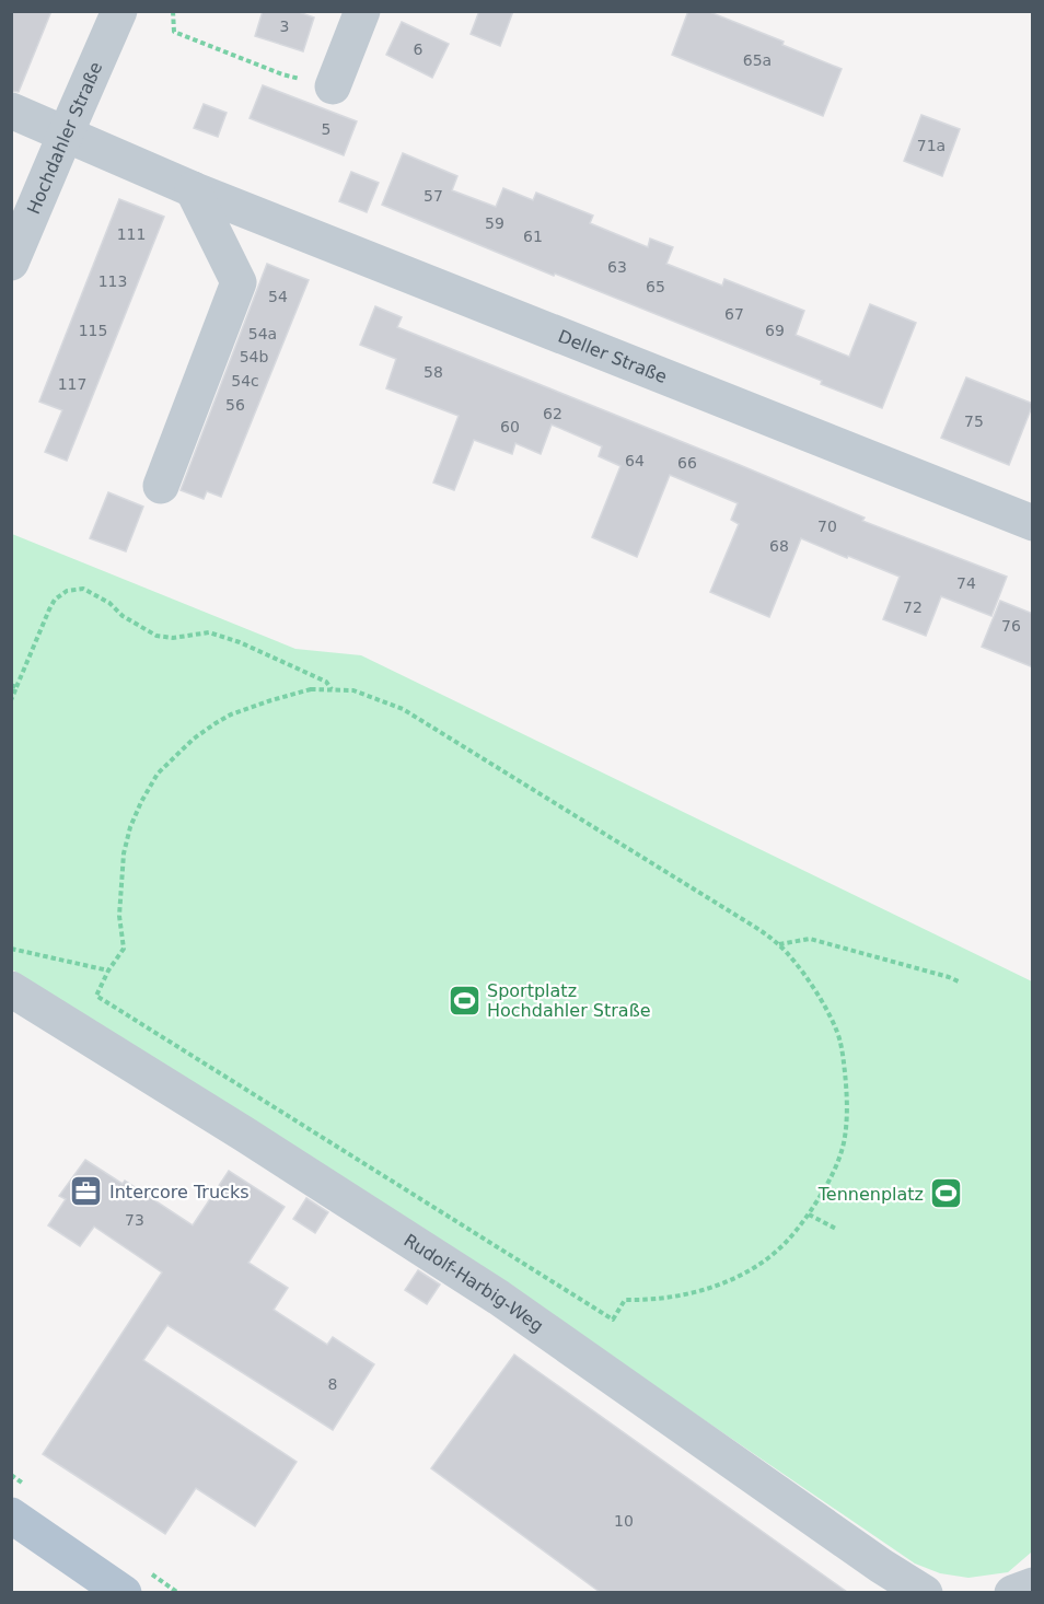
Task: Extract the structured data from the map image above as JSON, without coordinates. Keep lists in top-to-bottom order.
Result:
{
  "streets": {
    "street": ["Hochdahler Straße", "Deller Straße", "Rudolf-Harbig-Weg"]
  },
  "crossings": [
    ["Hochdahler Straße", "Deller Straße"]
  ],
  "places": {
    "sports": ["Sportplatz Hochdahler Straße", "Tennenplatz"],
    "office": ["Intercore Trucks"]
  },
  "house_numbers": [
    "3",
    "6",
    "65a",
    "5",
    "71a",
    "57",
    "59",
    "111",
    "61",
    "63",
    "113",
    "65",
    "54",
    "67",
    "115",
    "69",
    "54a",
    "54b",
    "58",
    "54c",
    "117",
    "56",
    "62",
    "75",
    "60",
    "64",
    "66",
    "70",
    "68",
    "74",
    "72",
    "76",
    "73",
    "8",
    "10"
  ]
}
